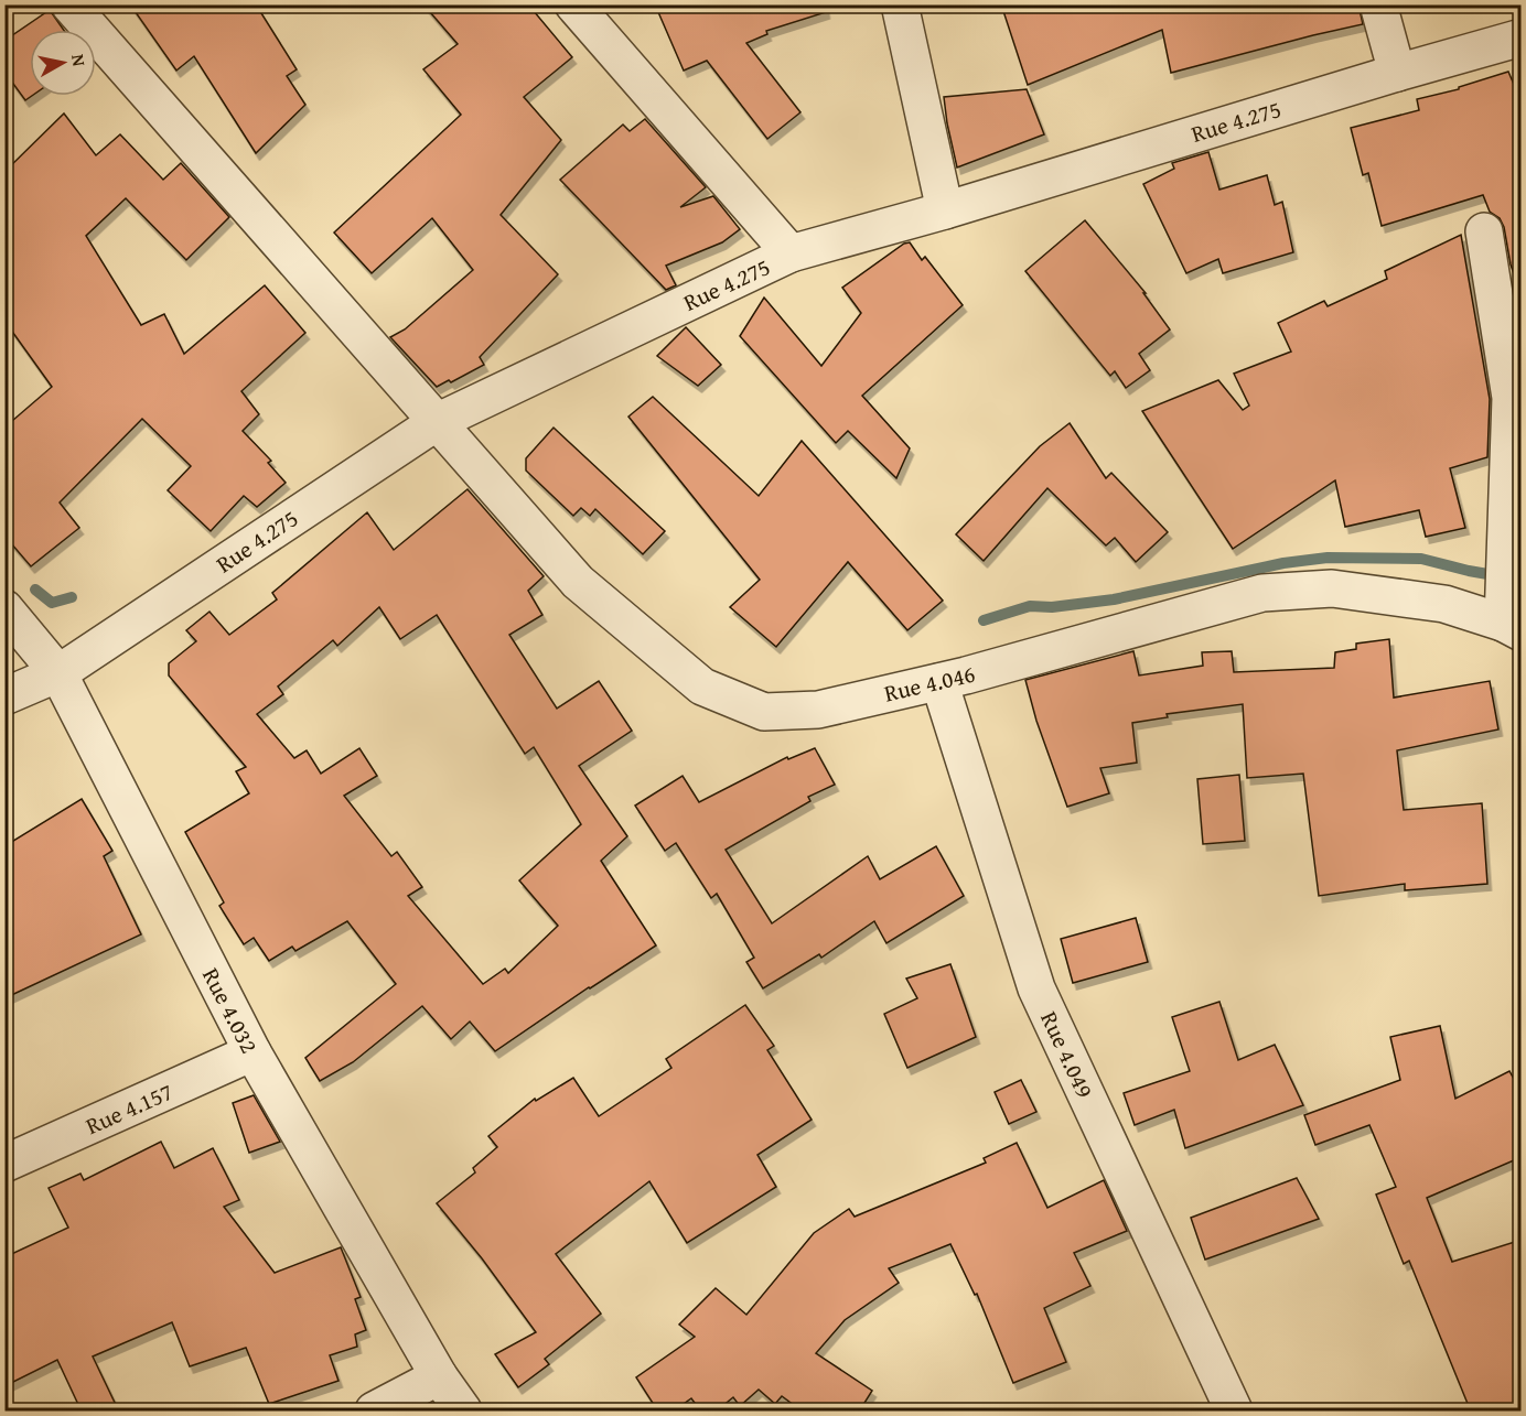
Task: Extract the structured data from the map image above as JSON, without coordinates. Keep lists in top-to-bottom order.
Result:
{
  "streets": {
    "street": [
      "Rue 4.275",
      "Rue 4.046",
      "Rue 4.032",
      "Rue 4.049",
      "Rue 4.157"
    ]
  },
  "crossings": [
    ["Rue 4.275", "Rue 4.046"],
    ["Rue 4.275", "Rue 4.032"],
    ["Rue 4.046", "Rue 4.049"],
    ["Rue 4.032", "Rue 4.157"]
  ],
  "north": "right"
}
